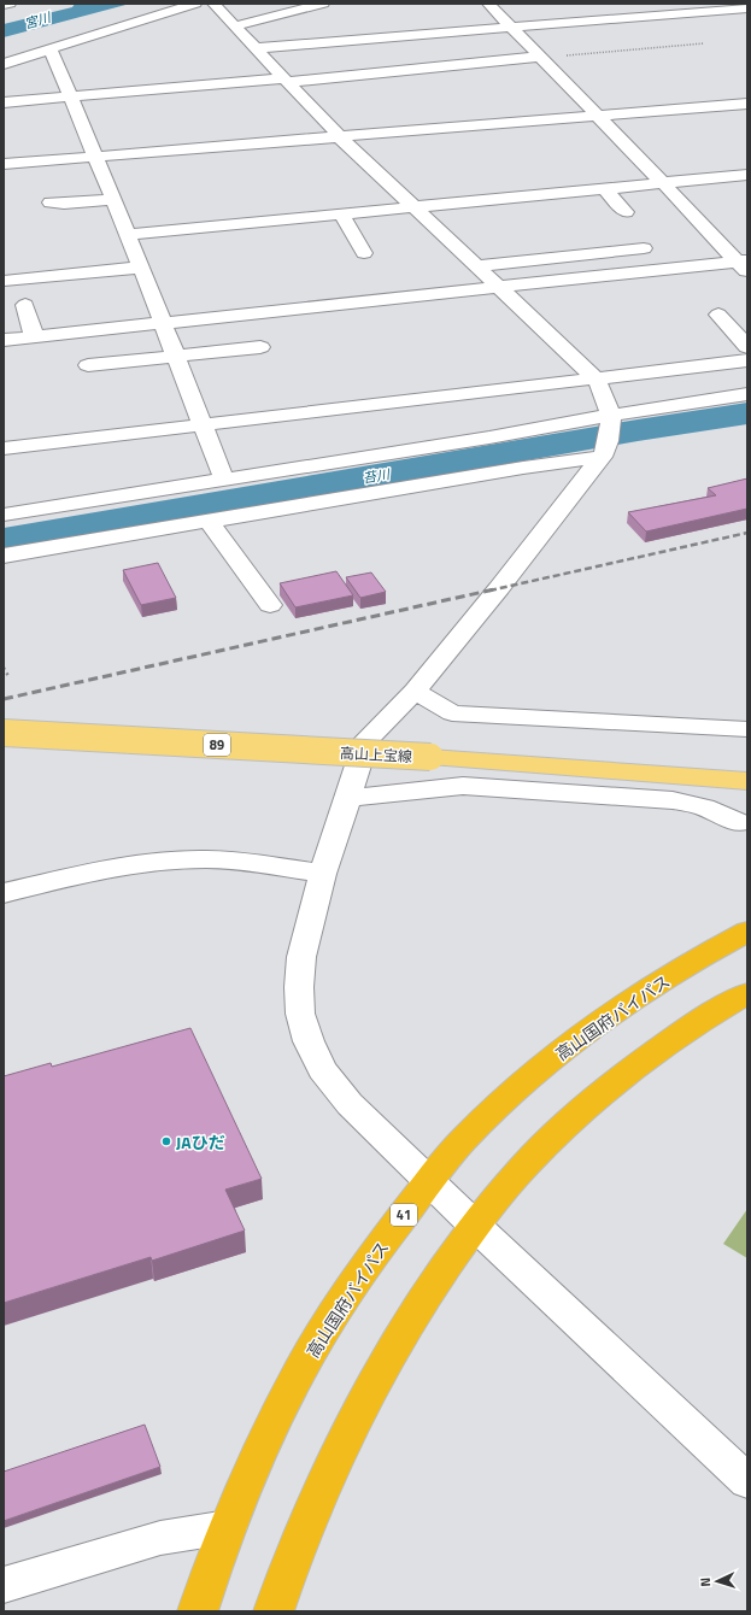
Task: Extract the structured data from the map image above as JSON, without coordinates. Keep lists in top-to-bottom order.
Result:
{
  "streets": {
    "highway": ["高山国府バイパス", "41"],
    "main road": ["89", "高山上宝線"]
  },
  "water": ["宮川", "苔川"],
  "places": ["JAひだ"],
  "north": "left"
}
